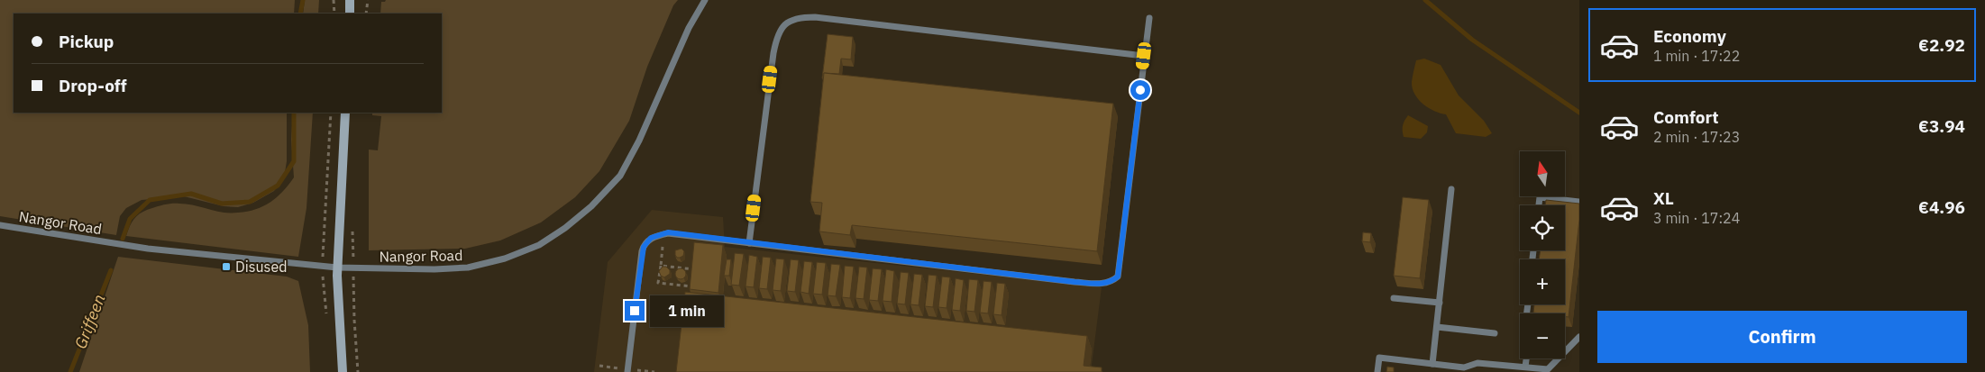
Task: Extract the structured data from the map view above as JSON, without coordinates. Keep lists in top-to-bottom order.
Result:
{
  "streets": {
    "lane": ["Nangor Road"]
  },
  "water": ["Griffeen"],
  "places": {
    "transit": ["Disused"]
  },
  "north": "top",
  "page": {
    "list": [
      {
        "name": "Economy",
        "note": "1 min · 17:22",
        "value": "€2.92"
      },
      {
        "name": "Comfort",
        "note": "2 min · 17:23",
        "value": "€3.94"
      },
      {
        "name": "XL",
        "note": "3 min · 17:24",
        "value": "€4.96"
      }
    ],
    "banner": ["Pickup", "Drop-off"],
    "map_buttons": ["+", "−"],
    "bubble": "1 min",
    "buttons": "Confirm"
  }
}
